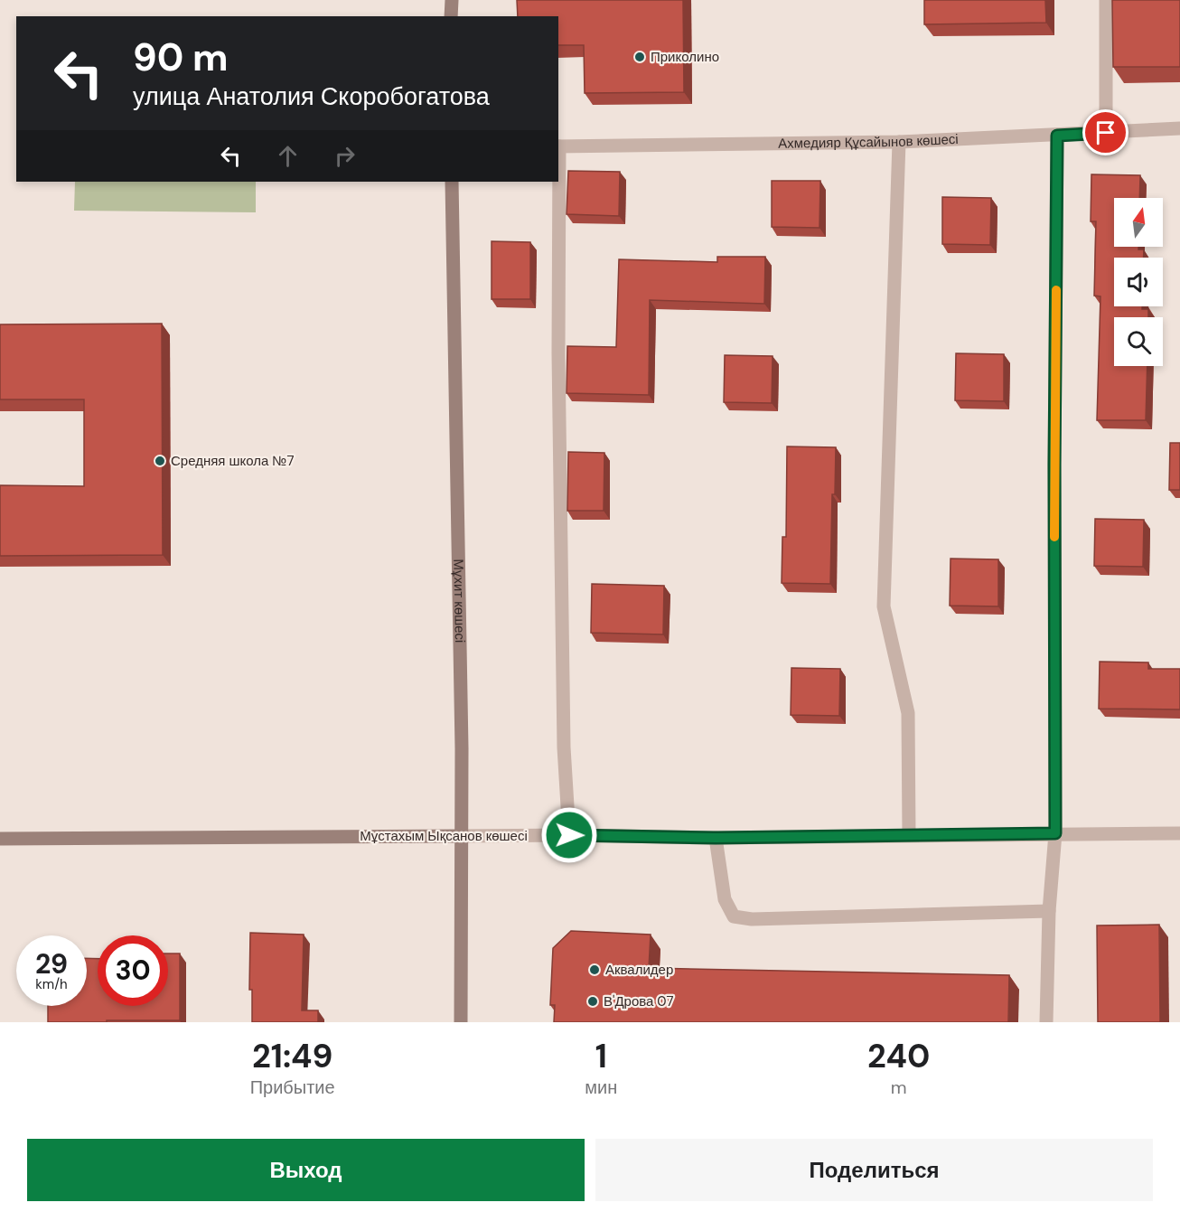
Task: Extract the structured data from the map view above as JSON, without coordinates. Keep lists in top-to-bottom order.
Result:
{
  "streets": {
    "street": ["Ахмедияр Құсайынов көшесі", "Мұхит көшесі", "Мұстахым Ықсанов көшесі"]
  },
  "crossings": [
    ["Мұхит көшесі", "Мұстахым Ықсанов көшесі"]
  ],
  "places": [
    "Приколино",
    "Средняя школа №7",
    "Аквалидер",
    "В'Дрова 07"
  ],
  "north": "top",
  "page": {
    "turn": ["90 m", "улица Анатолия Скоробогатова"],
    "speed": "29 km/h",
    "limit": "30",
    "eta": [
      "21:49",
      "Прибытие",
      "1",
      "мин",
      "240",
      "m"
    ],
    "buttons": ["Выход", "Поделиться"]
  }
}
